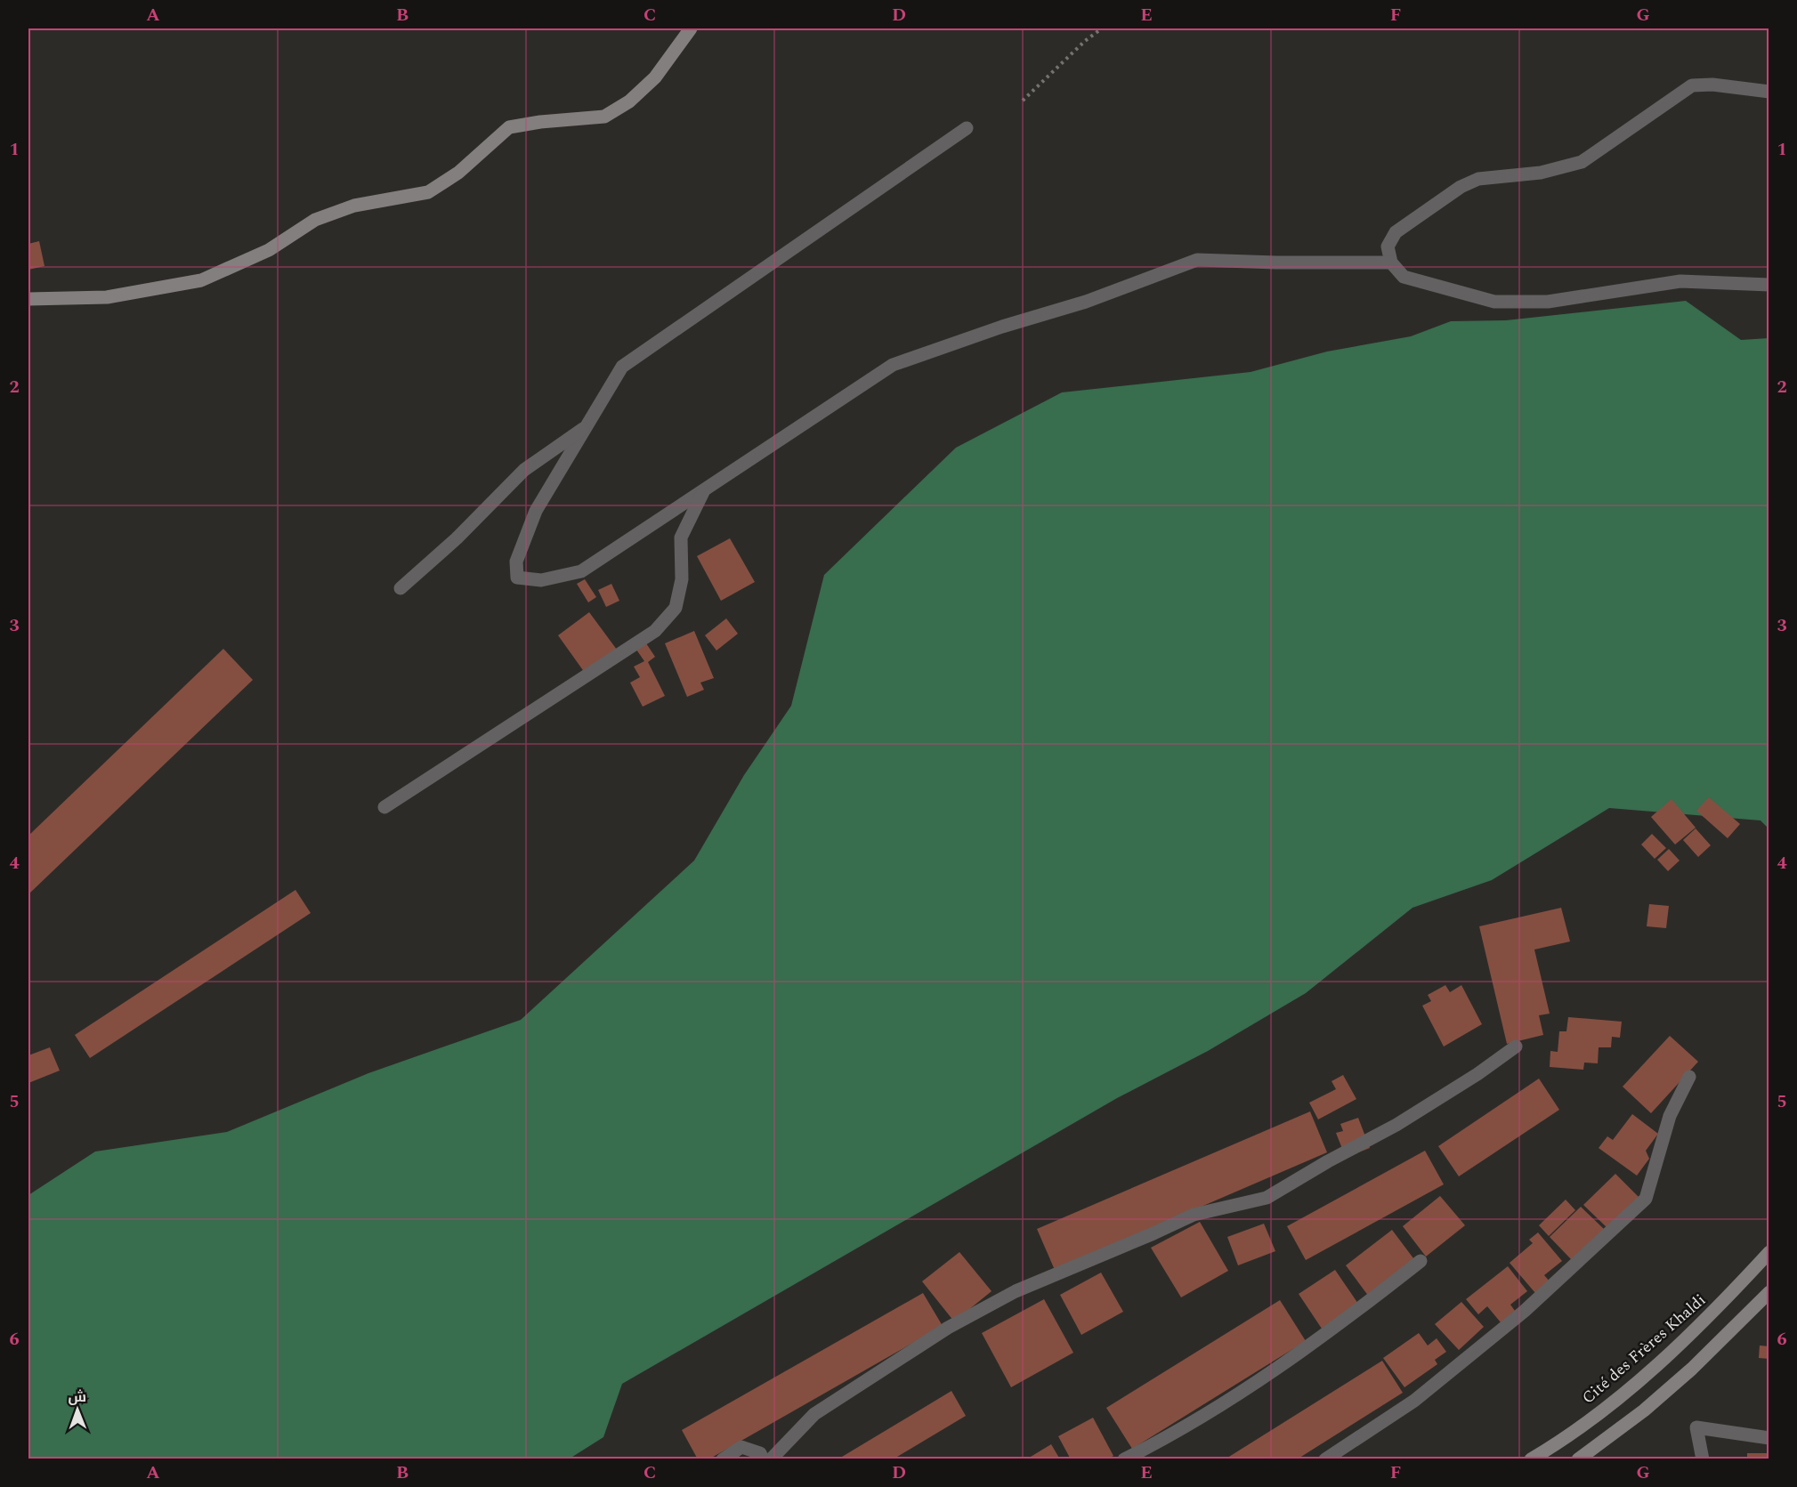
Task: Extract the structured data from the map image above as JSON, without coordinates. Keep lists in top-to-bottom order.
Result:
{
  "streets": {
    "main road": ["Cité des Frères Khaldi"]
  },
  "north": "top",
  "grid": {
    "columns": [
      "A",
      "B",
      "C",
      "D",
      "E",
      "F",
      "G"
    ],
    "rows": [
      "1",
      "2",
      "3",
      "4",
      "5",
      "6"
    ]
  }
}
